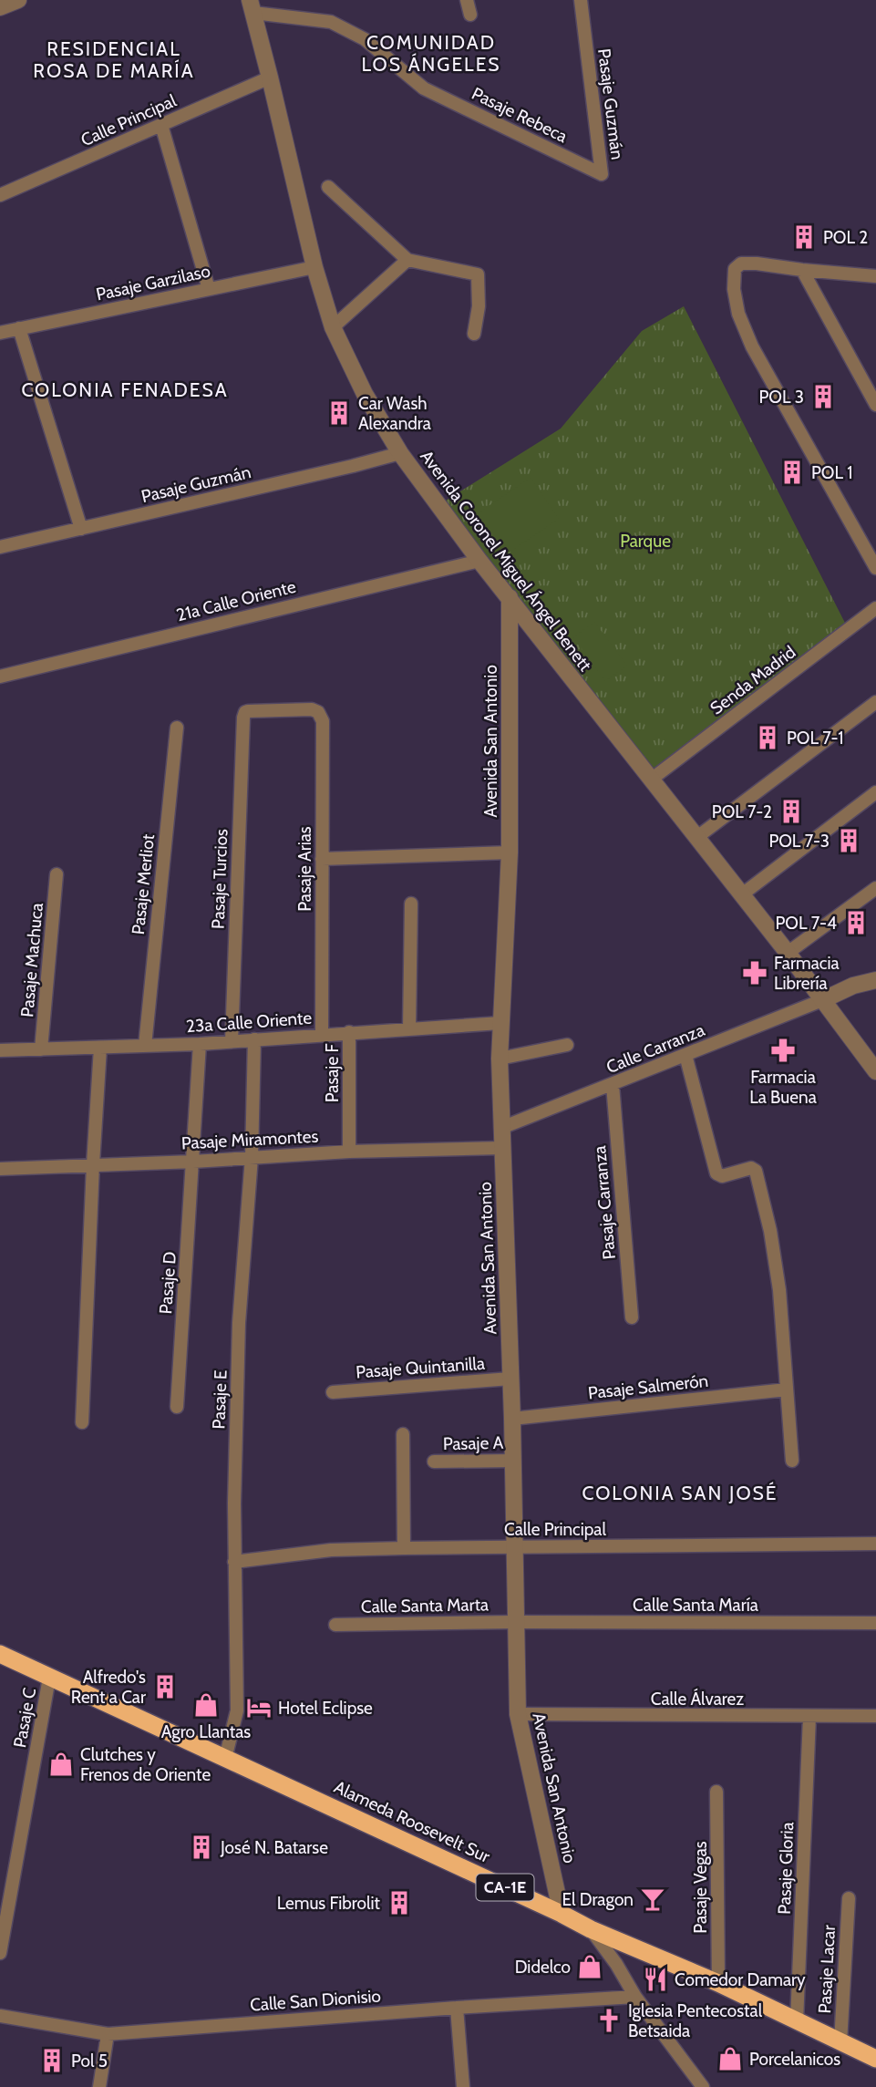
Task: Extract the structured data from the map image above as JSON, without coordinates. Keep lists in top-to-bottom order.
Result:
{
  "streets": {
    "highway": ["Alameda Roosevelt Sur", "CA-1E"],
    "street": [
      "Pasaje Guzmán",
      "Pasaje Rebeca",
      "Calle Principal",
      "Pasaje Garzilaso",
      "Avenida Coronel Miguel Ángel Benett",
      "21a Calle Oriente",
      "Senda Madrid",
      "Avenida San Antonio",
      "Pasaje Arias",
      "Pasaje Turcios",
      "Pasaje Merliot",
      "Pasaje Machuca",
      "23a Calle Oriente",
      "Calle Carranza",
      "Pasaje F",
      "Pasaje Miramontes",
      "Pasaje Carranza",
      "Pasaje D",
      "Pasaje Quintanilla",
      "Pasaje Salmerón",
      "Pasaje E",
      "Pasaje A",
      "Calle Santa María",
      "Calle Santa Marta",
      "Calle Álvarez",
      "Pasaje C",
      "Pasaje Gloria",
      "Pasaje Vegas",
      "Pasaje Lacar",
      "Calle San Dionisio"
    ]
  },
  "crossings": [
    ["Pasaje Guzmán", "Pasaje Rebeca"],
    ["Pasaje Guzmán", "Avenida Coronel Miguel Ángel Benett"],
    ["Pasaje Rebeca", "Avenida Coronel Miguel Ángel Benett"],
    ["Calle Principal", "Avenida Coronel Miguel Ángel Benett"],
    ["Calle Principal", "Avenida San Antonio"],
    ["Calle Principal", "Pasaje E"],
    ["Pasaje Garzilaso", "Avenida Coronel Miguel Ángel Benett"],
    ["Avenida Coronel Miguel Ángel Benett", "21a Calle Oriente"],
    ["Avenida Coronel Miguel Ángel Benett", "Senda Madrid"],
    ["Avenida Coronel Miguel Ángel Benett", "Avenida San Antonio"],
    ["Avenida Coronel Miguel Ángel Benett", "Calle Carranza"],
    ["Avenida San Antonio", "23a Calle Oriente"],
    ["Avenida San Antonio", "Calle Carranza"],
    ["Avenida San Antonio", "Pasaje Miramontes"],
    ["Avenida San Antonio", "Pasaje Quintanilla"],
    ["Avenida San Antonio", "Pasaje Salmerón"],
    ["Avenida San Antonio", "Pasaje A"],
    ["Avenida San Antonio", "Calle Santa María"],
    ["Avenida San Antonio", "Calle Santa Marta"],
    ["Avenida San Antonio", "Calle Álvarez"],
    ["Avenida San Antonio", "Alameda Roosevelt Sur"],
    ["Pasaje Arias", "Pasaje Turcios"],
    ["Pasaje Arias", "23a Calle Oriente"],
    ["Pasaje Turcios", "23a Calle Oriente"],
    ["Pasaje Merliot", "23a Calle Oriente"],
    ["Pasaje Machuca", "23a Calle Oriente"],
    ["23a Calle Oriente", "Pasaje F"],
    ["23a Calle Oriente", "Pasaje D"],
    ["23a Calle Oriente", "Pasaje E"],
    ["Calle Carranza", "Pasaje Carranza"],
    ["Pasaje F", "Pasaje Miramontes"],
    ["Pasaje Miramontes", "Pasaje D"],
    ["Pasaje Miramontes", "Pasaje E"],
    ["Pasaje E", "Alameda Roosevelt Sur"],
    ["Calle Santa María", "Calle Santa Marta"],
    ["Calle Álvarez", "Pasaje Gloria"],
    ["Pasaje C", "Alameda Roosevelt Sur"],
    ["Alameda Roosevelt Sur", "Pasaje Gloria"],
    ["Alameda Roosevelt Sur", "Pasaje Vegas"],
    ["Alameda Roosevelt Sur", "Pasaje Lacar"]
  ],
  "districts": [
    "COMUNIDAD LOS ÁNGELES",
    "RESIDENCIAL ROSA DE MARÍA",
    "COLONIA FENADESA",
    "COLONIA SAN JOSÉ"
  ],
  "parks": ["Parque"],
  "places": {
    "building": [
      "POL 2",
      "POL 3",
      "Car Wash Alexandra",
      "POL 1",
      "POL 7-1",
      "POL 7-2",
      "POL 7-3",
      "POL 7-4",
      "Alfredo's Rent a Car",
      "José N. Batarse",
      "Lemus Fibrolit",
      "Pol 5"
    ],
    "pharmacy": ["Farmacia Librería", "Farmacia La Buena"],
    "shop": [
      "Agro Llantas",
      "Clutches y Frenos de Oriente",
      "Didelco",
      "Porcelanicos"
    ],
    "hotel": ["Hotel Eclipse"],
    "bar": ["El Dragon"],
    "restaurant": ["Comedor Damary"],
    "church": ["Iglesia Pentecostal Betsaida"]
  }
}
